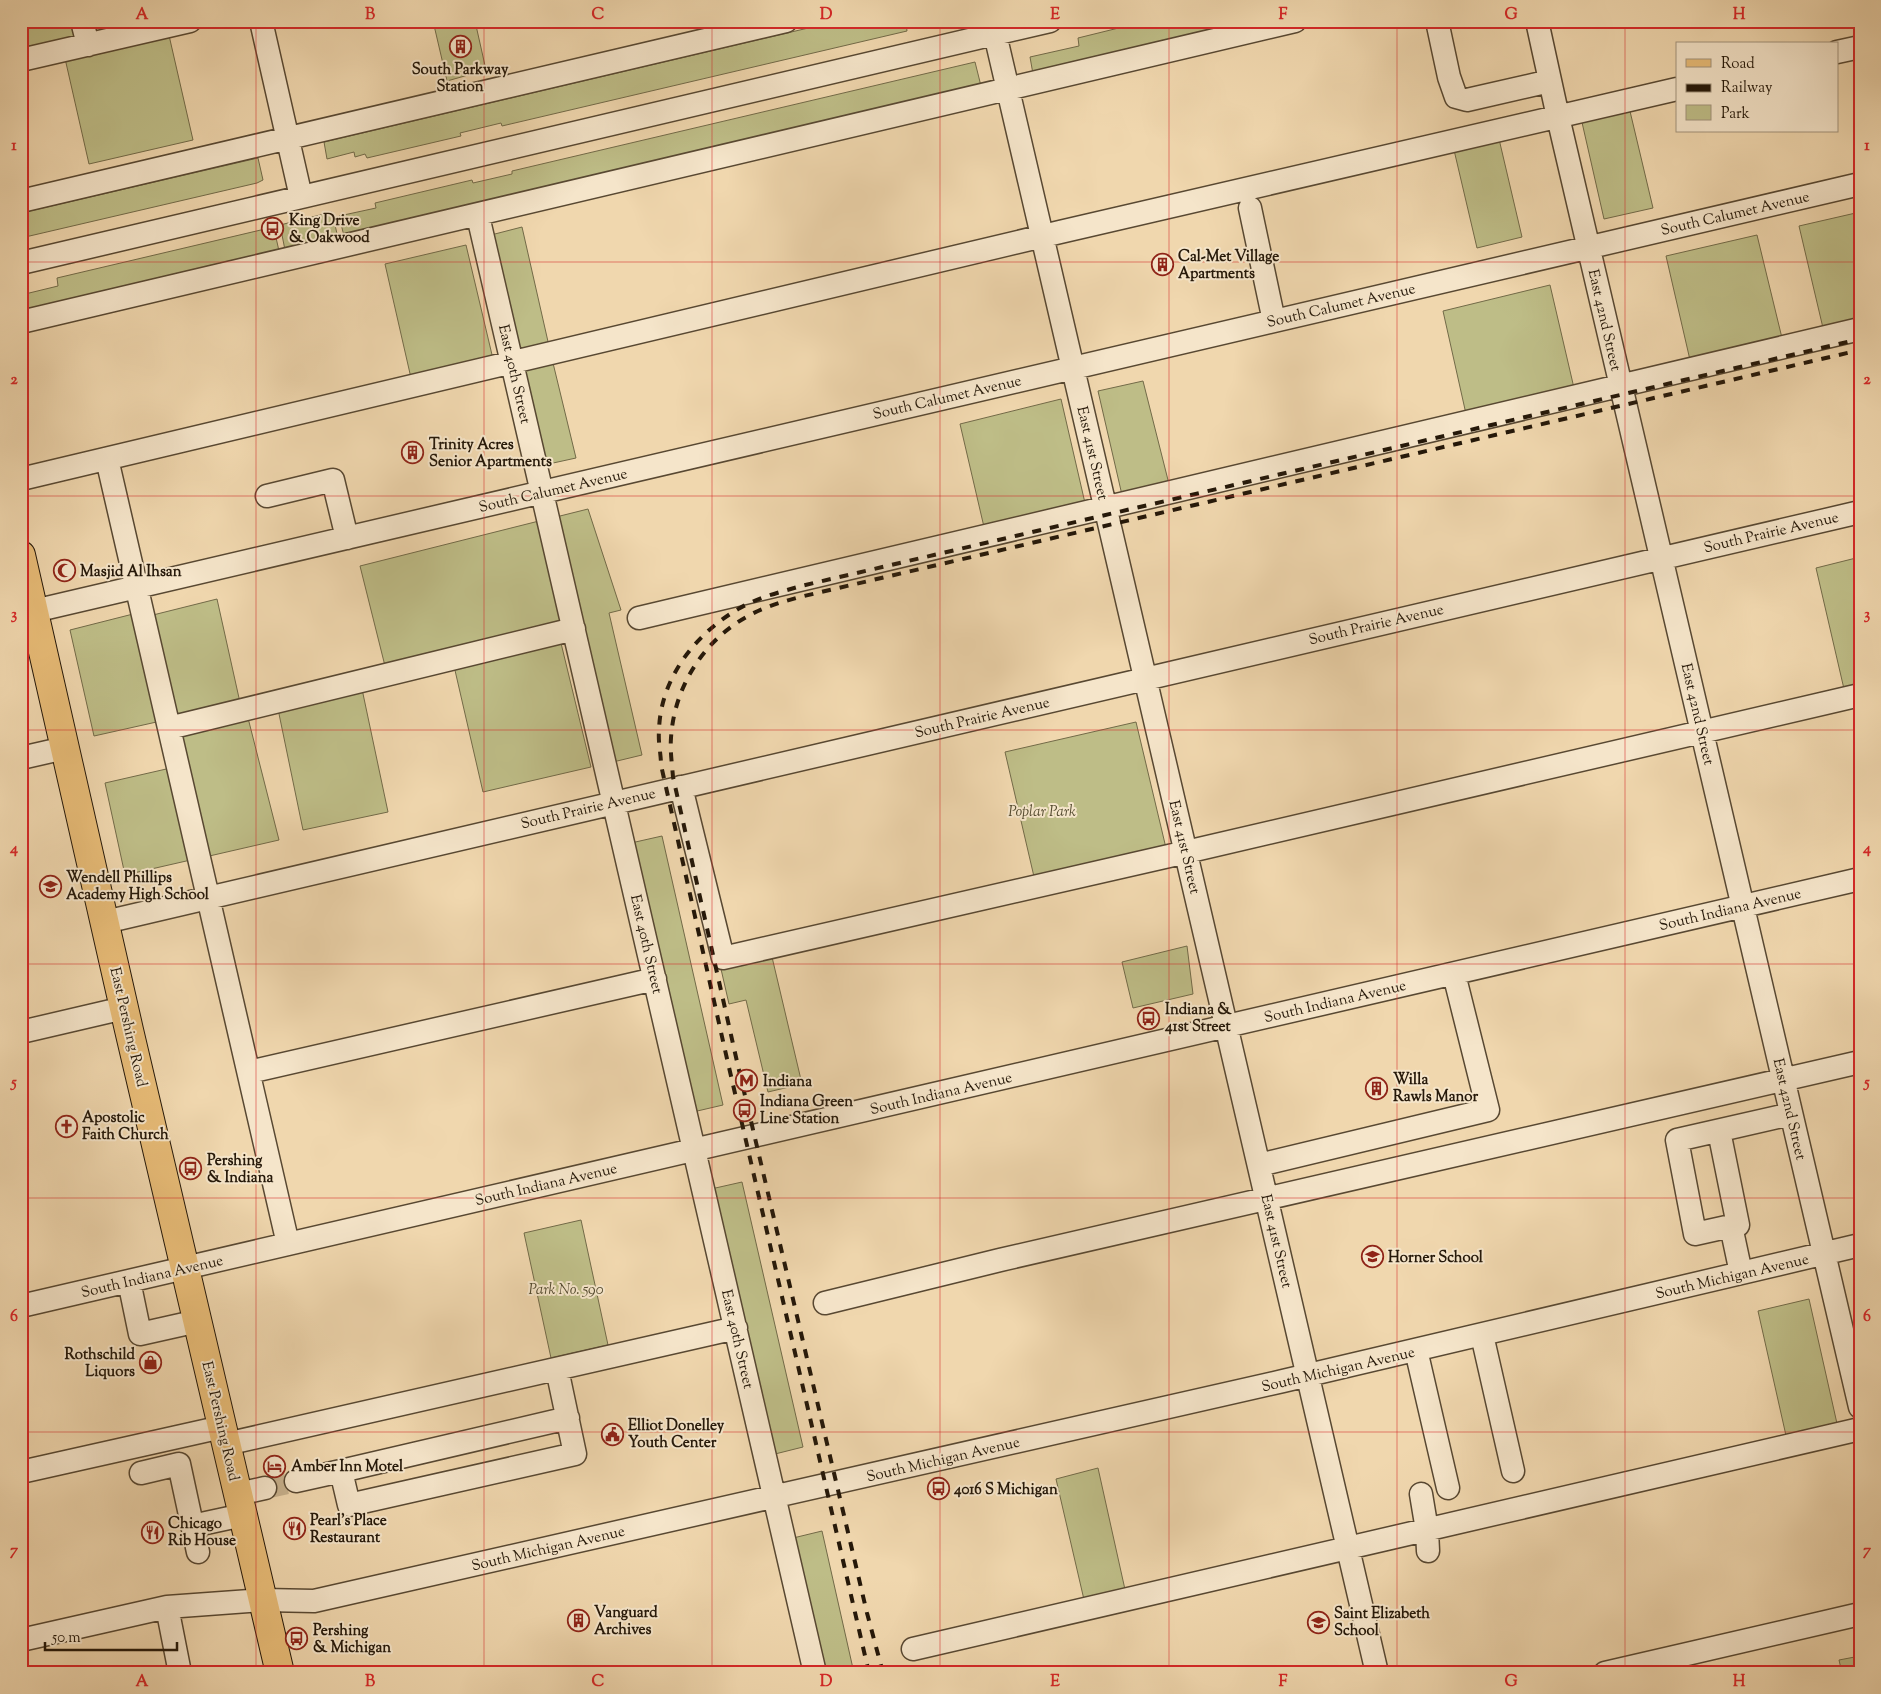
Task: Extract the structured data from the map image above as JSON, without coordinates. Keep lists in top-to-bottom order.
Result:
{
  "streets": {
    "main road": ["East Pershing Road"],
    "street": [
      "South Calumet Avenue",
      "East 42nd Street",
      "East 40th Street",
      "East 41st Street",
      "South Prairie Avenue",
      "South Indiana Avenue",
      "South Michigan Avenue"
    ]
  },
  "crossings": [
    ["South Calumet Avenue", "East 42nd Street"],
    ["South Calumet Avenue", "East 40th Street"],
    ["South Calumet Avenue", "East 41st Street"],
    ["South Calumet Avenue", "East Pershing Road"],
    ["East 42nd Street", "South Prairie Avenue"],
    ["East 42nd Street", "South Indiana Avenue"],
    ["East 42nd Street", "South Michigan Avenue"],
    ["East 40th Street", "South Prairie Avenue"],
    ["East 40th Street", "South Indiana Avenue"],
    ["East 40th Street", "South Michigan Avenue"],
    ["East 41st Street", "South Prairie Avenue"],
    ["East 41st Street", "South Indiana Avenue"],
    ["East 41st Street", "South Michigan Avenue"],
    ["South Prairie Avenue", "East Pershing Road"],
    ["South Indiana Avenue", "East Pershing Road"],
    ["East Pershing Road", "South Michigan Avenue"]
  ],
  "parks": ["Poplar Park", "Park No. 590"],
  "places": {
    "building": [
      "South Parkway Station",
      "Cal-Met Village Apartments",
      "Trinity Acres Senior Apartments",
      "Willa Rawls Manor",
      "Vanguard Archives"
    ],
    "bus stop": [
      "King Drive & Oakwood",
      "Indiana & 41st Street",
      "Indiana Green Line Station",
      "Pershing & Indiana",
      "4016 S Michigan",
      "Pershing & Michigan"
    ],
    "mosque": ["Masjid Al Ihsan"],
    "school or university": ["Wendell Phillips Academy High School", "Horner School", "Saint Elizabeth School"],
    "metro station": ["Indiana"],
    "church": ["Apostolic Faith Church"],
    "shop": ["Rothschild Liquors"],
    "public building": ["Elliot Donelley Youth Center"],
    "hotel": ["Amber Inn Motel"],
    "restaurant": ["Pearl's Place Restaurant", "Chicago Rib House"]
  },
  "legend": ["Road", "Railway", "Park"],
  "scale_bar": "50 m",
  "grid": {
    "columns": [
      "A",
      "B",
      "C",
      "D",
      "E",
      "F",
      "G",
      "H"
    ],
    "rows": [
      "1",
      "2",
      "3",
      "4",
      "5",
      "6",
      "7"
    ]
  }
}
